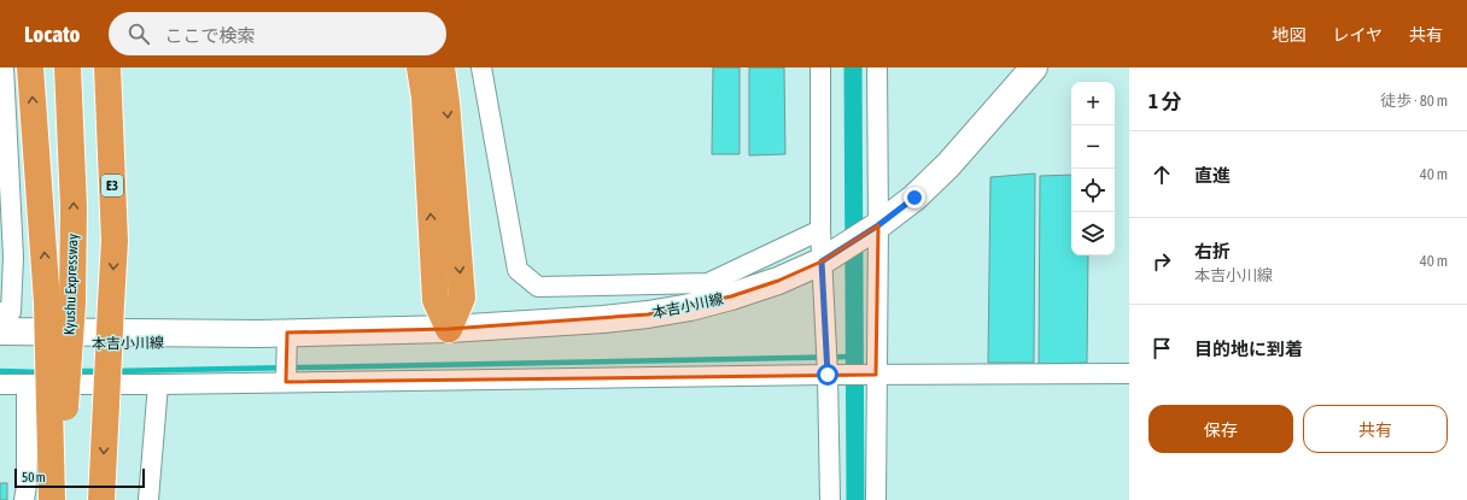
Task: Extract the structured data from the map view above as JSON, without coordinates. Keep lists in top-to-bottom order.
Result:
{
  "streets": {
    "highway": ["E3", "Kyushu Expressway"],
    "main road": ["本吉小川線"]
  },
  "scale_bar": "50 m",
  "page": {
    "header": "Locato",
    "search": "ここで検索",
    "nav": ["地図", "レイヤ", "共有"],
    "heading": ["1 分", "徒歩 · 80 m"],
    "map_buttons": ["+", "−"],
    "list": [
      ["直進", "40 m"],
      ["右折", "本吉小川線", "40 m"],
      "目的地に到着"
    ],
    "buttons": ["保存", "共有"],
    "scale": "50 m"
  }
}
